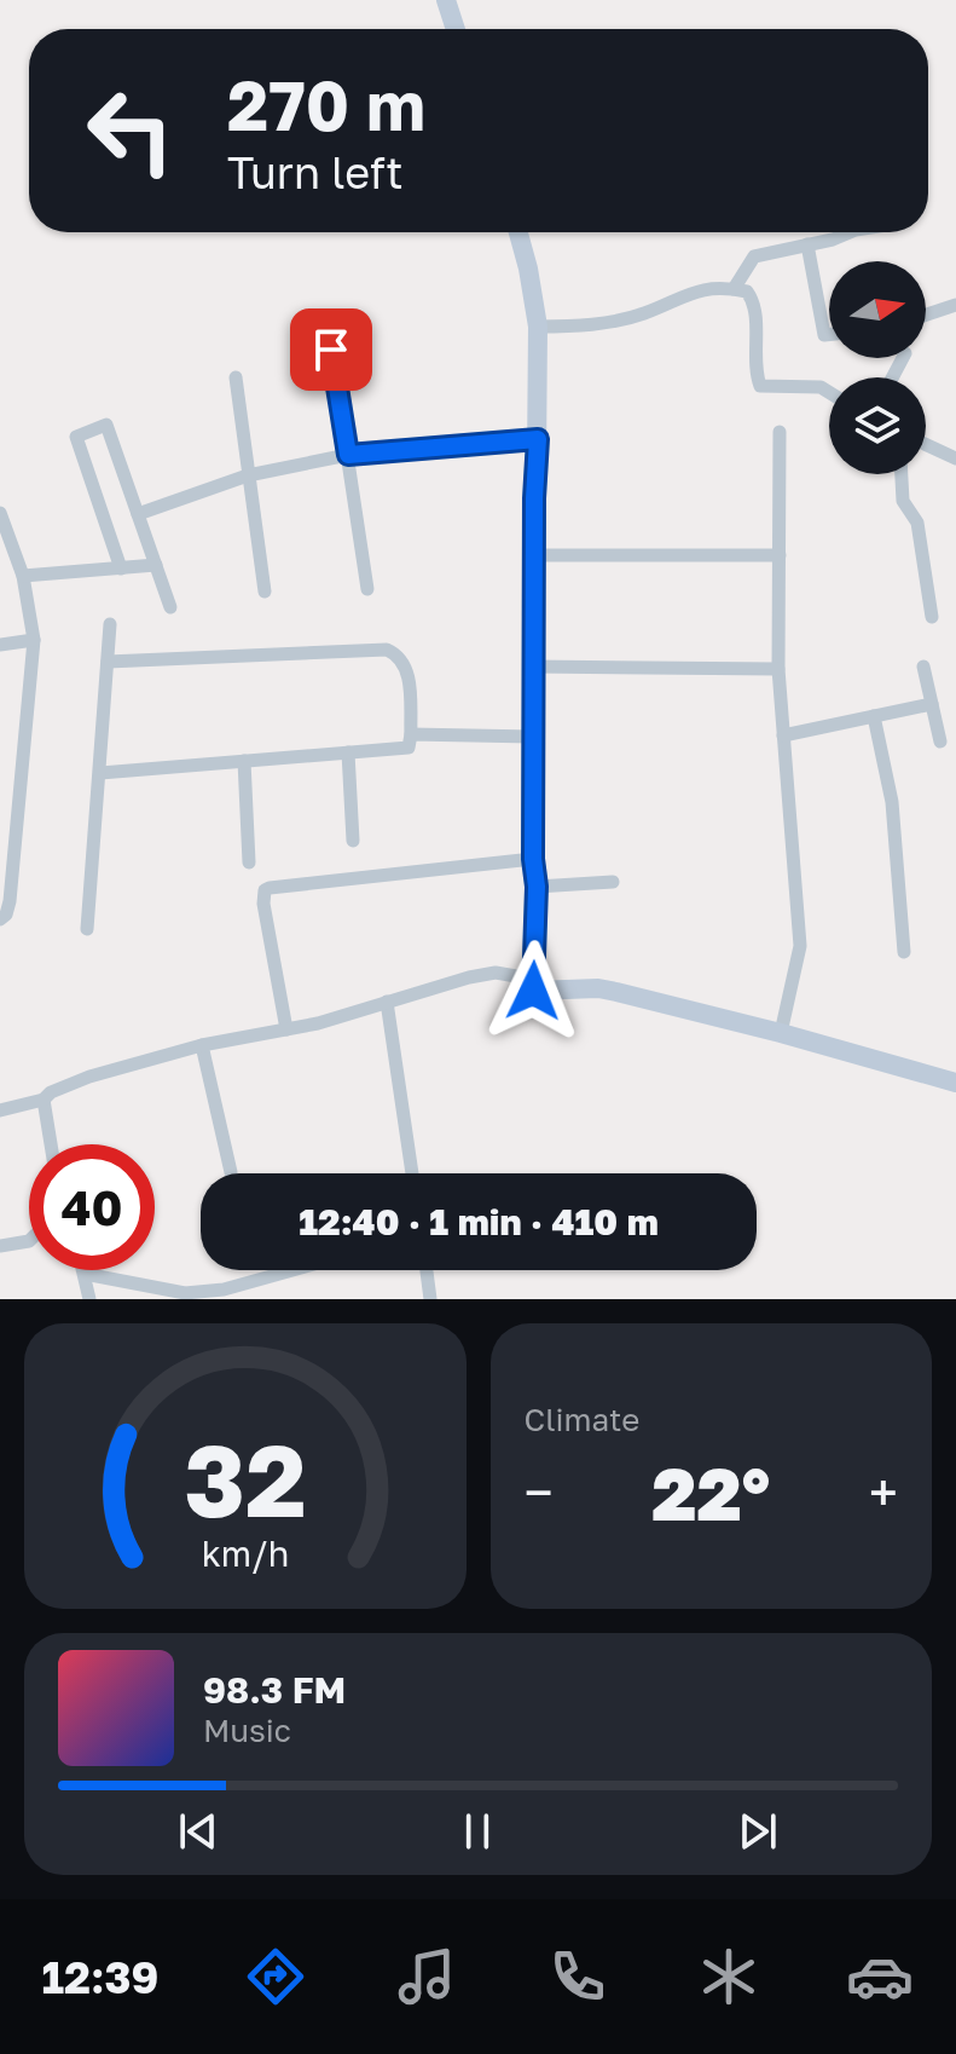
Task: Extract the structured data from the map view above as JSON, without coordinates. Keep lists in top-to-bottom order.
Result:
{
  "north": "right",
  "page": {
    "turn": ["270 m", "Turn left"],
    "limit": "40",
    "trip": "12:40 · 1 min · 410 m",
    "tile": "Climate",
    "heat": ["−", "22°", "+"],
    "song": ["98.3 FM", "Music"],
    "tabs": "12:39",
    "gauge": ["32", "km/h"]
  }
}
